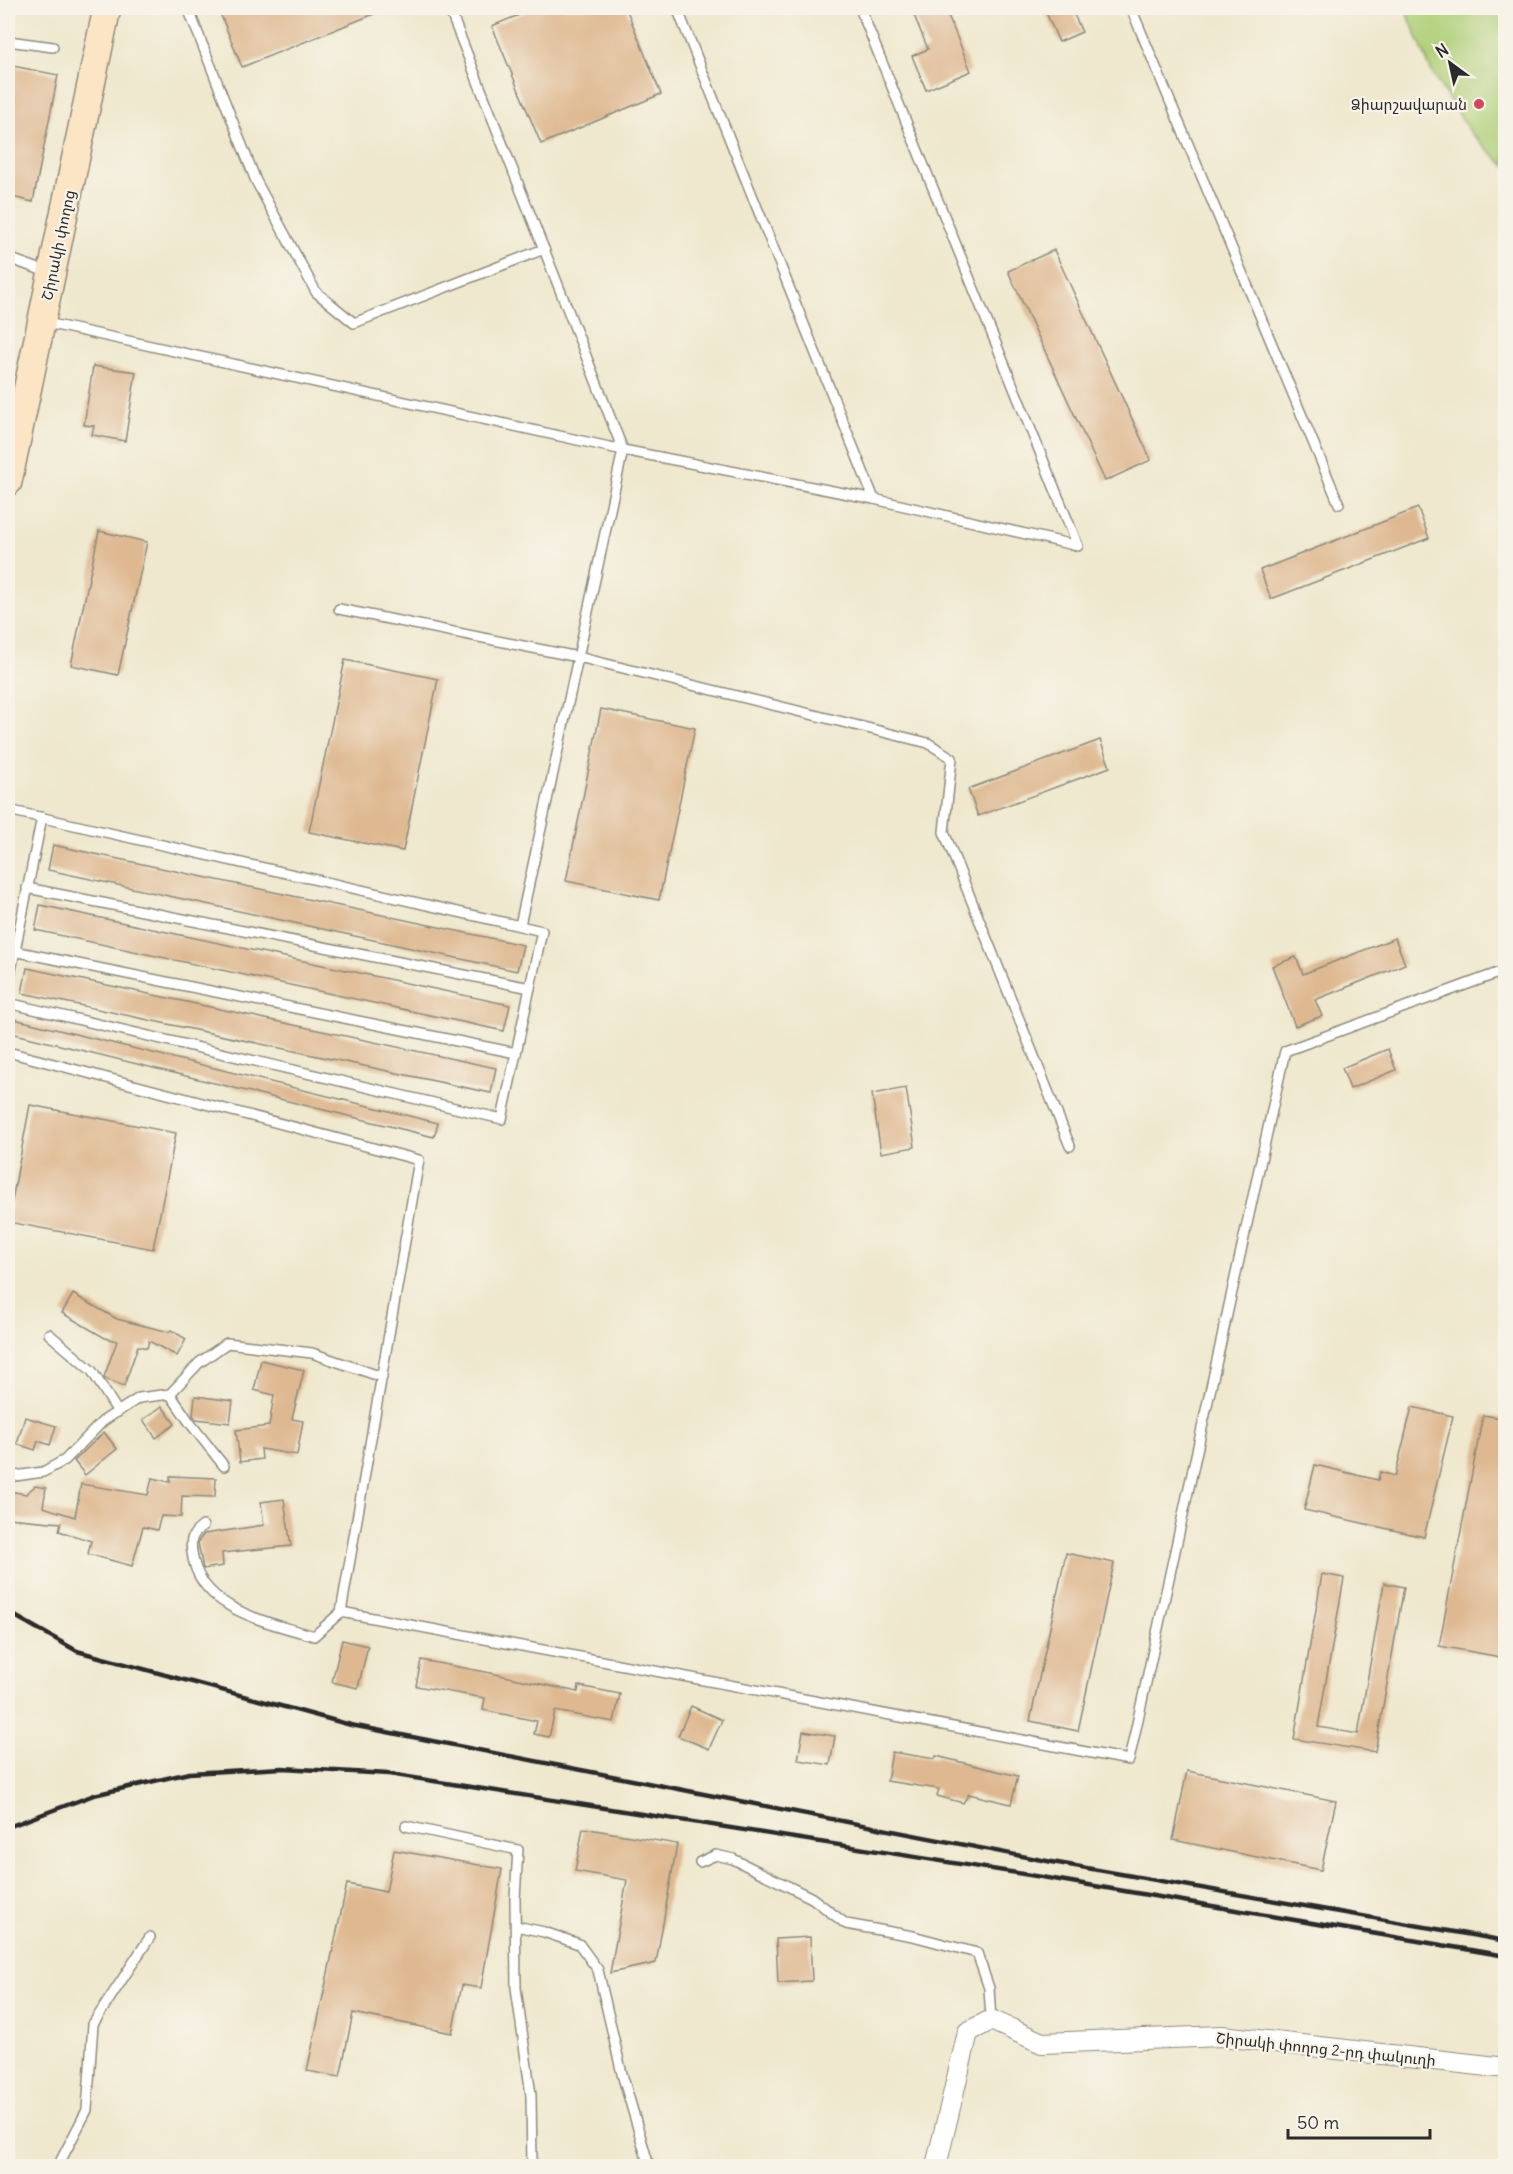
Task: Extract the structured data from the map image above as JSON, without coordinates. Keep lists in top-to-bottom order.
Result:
{
  "streets": {
    "main road": ["Շիրակի փողոց"],
    "street": ["Շիրակի փողոց 2-րդ փակուղի"]
  },
  "places": ["Ձիարշավարան"],
  "scale_bar": "50 m",
  "north": "top left"
}
